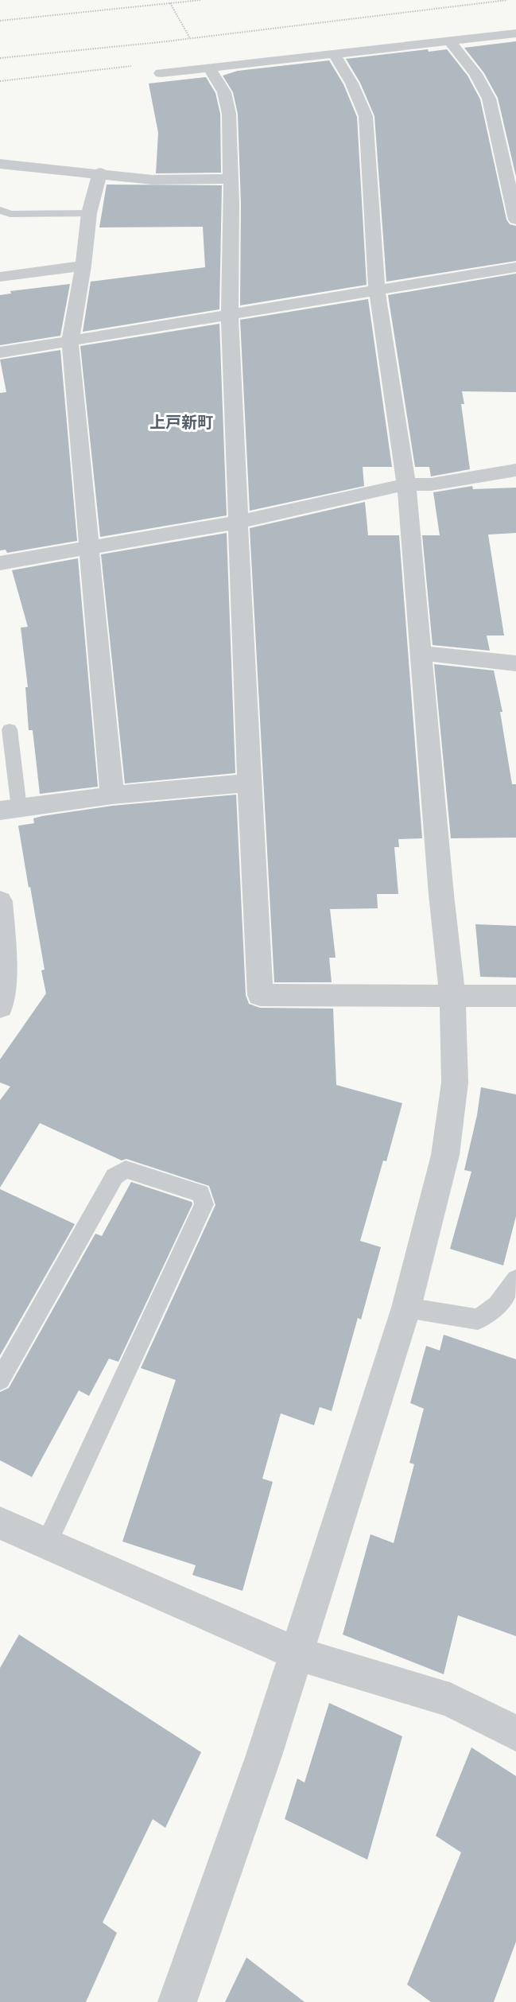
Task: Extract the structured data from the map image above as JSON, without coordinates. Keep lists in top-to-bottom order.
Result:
{
  "districts": ["上戸新町"]
}
